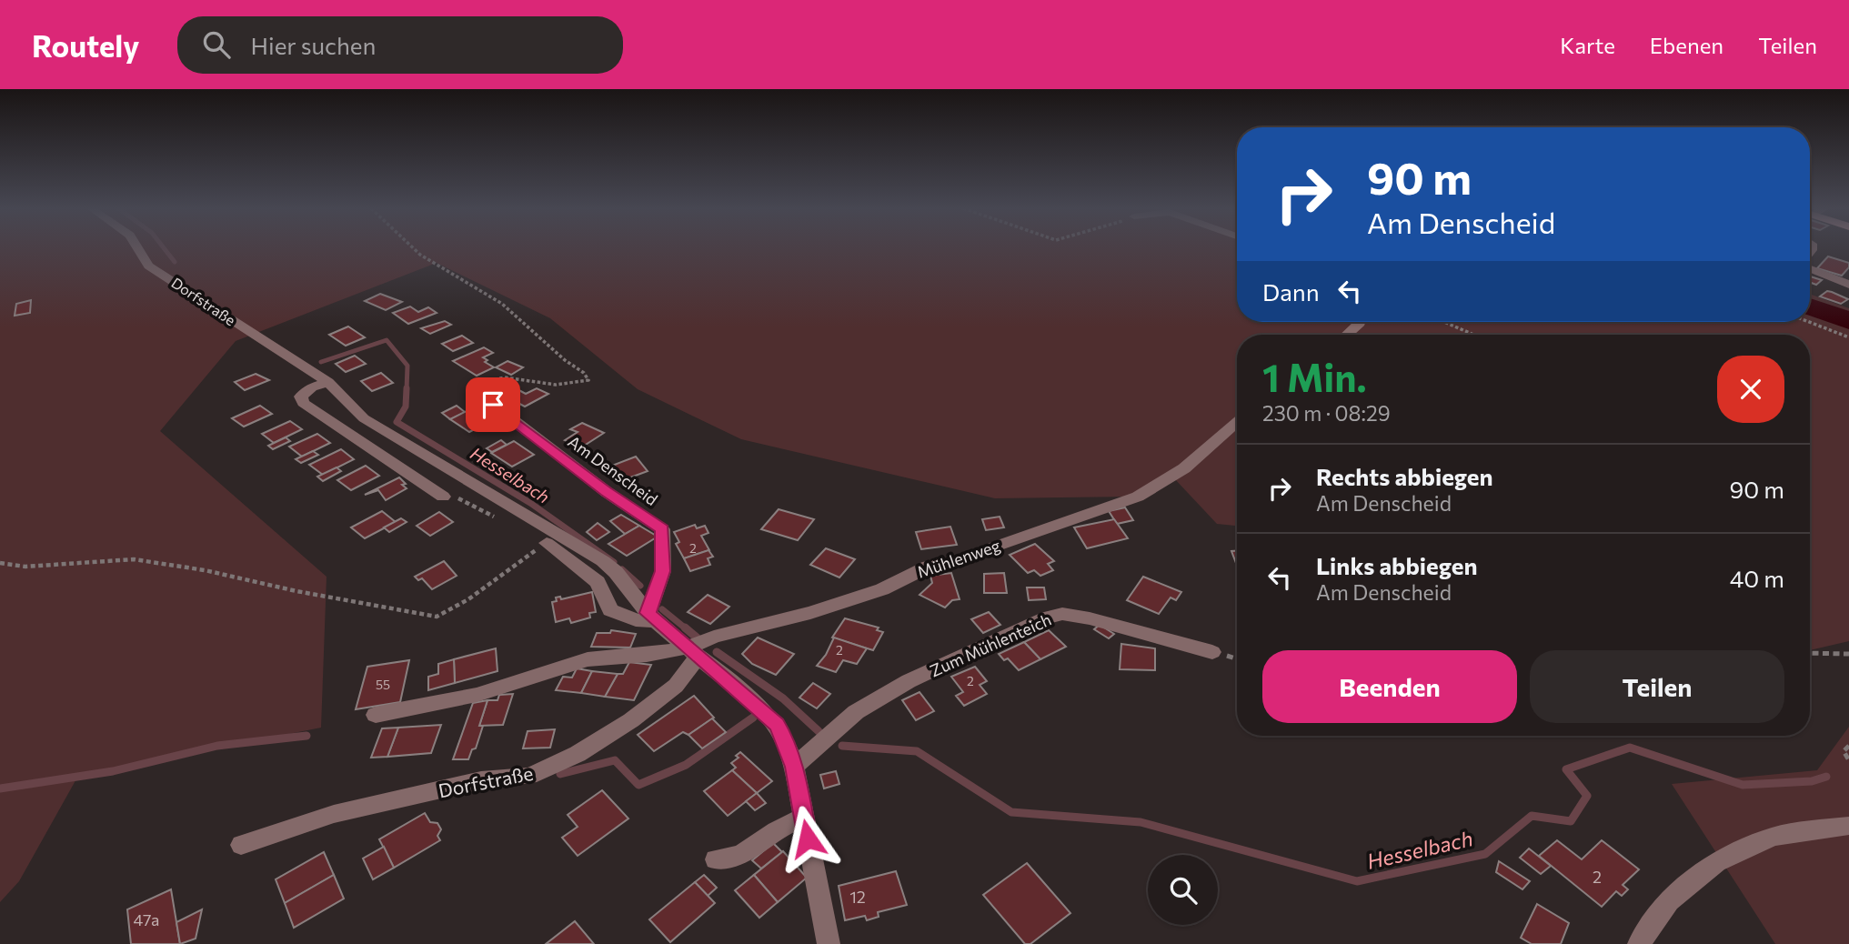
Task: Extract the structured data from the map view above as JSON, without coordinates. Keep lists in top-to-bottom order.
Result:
{
  "streets": {
    "street": [
      "Dorfstraße",
      "Am Denscheid",
      "Mühlenweg",
      "Zum Mühlenteich"
    ]
  },
  "crossings": [
    ["Dorfstraße", "Am Denscheid"],
    ["Dorfstraße", "Mühlenweg"],
    ["Dorfstraße", "Zum Mühlenteich"]
  ],
  "water": ["Hesselbach"],
  "house_numbers": [
    "2",
    "2",
    "2",
    "55",
    "2",
    "12",
    "47a"
  ],
  "page": {
    "header": "Routely",
    "search": "Hier suchen",
    "nav": ["Karte", "Ebenen", "Teilen"],
    "turn": ["90 m", "Am Denscheid"],
    "then": "Dann",
    "heading": ["1 Min.", "230 m · 08:29"],
    "list": [
      {
        "name": "Rechts abbiegen",
        "note": "Am Denscheid",
        "value": "90 m"
      },
      {
        "name": "Links abbiegen",
        "note": "Am Denscheid",
        "value": "40 m"
      }
    ],
    "buttons": ["Beenden", "Teilen"]
  }
}
